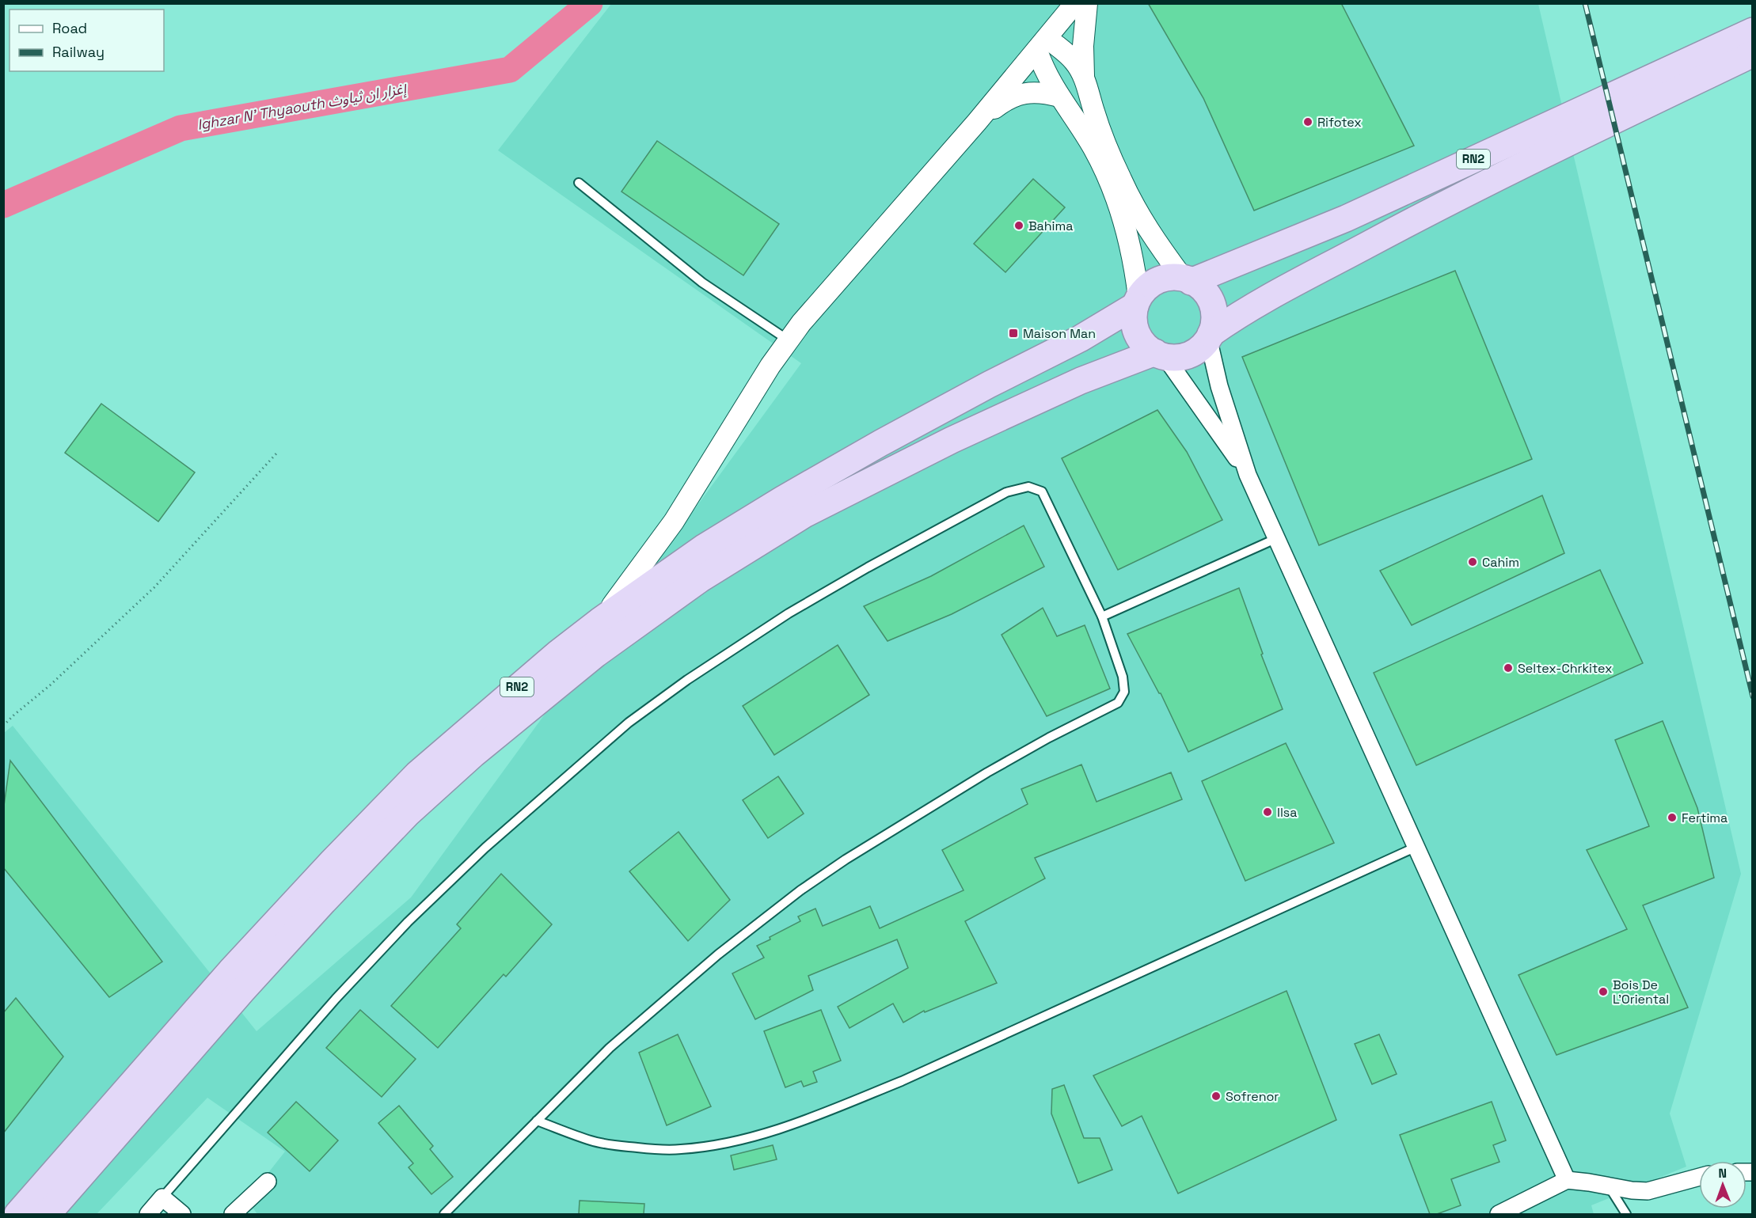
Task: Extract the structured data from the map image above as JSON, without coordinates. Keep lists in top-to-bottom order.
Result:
{
  "streets": {
    "highway": ["RN2"]
  },
  "water": ["Ighzar N' Thyaouth إغزار ان ثياوث"],
  "places": {
    "other": [
      "Rifotex",
      "Bahima",
      "Cahim",
      "Seltex-Chrkitex",
      "Ilsa",
      "Fertima",
      "Bois De L'Oriental",
      "Sofrenor"
    ],
    "transit": ["Maison Man"]
  },
  "legend": ["Road", "Railway"],
  "north": "top"
}
